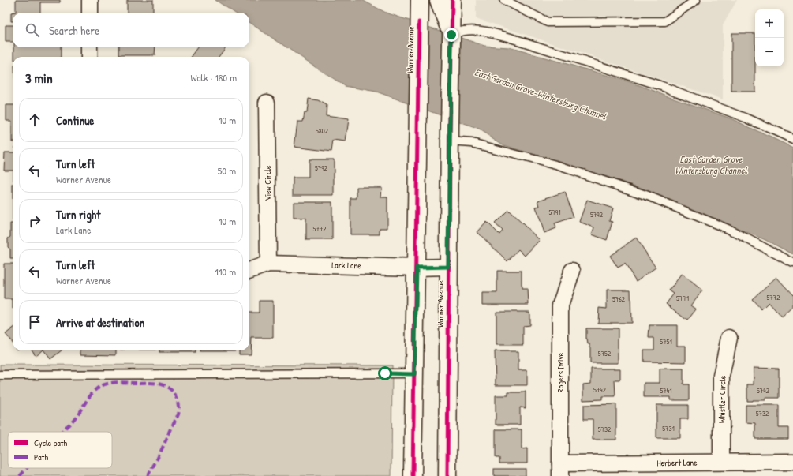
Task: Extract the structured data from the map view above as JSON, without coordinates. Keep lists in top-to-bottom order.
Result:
{
  "streets": {
    "main road": ["Warner Avenue"],
    "street": [
      "View Circle",
      "Lark Lane",
      "Rogers Drive",
      "Whistler Circle",
      "Herbert Lane"
    ]
  },
  "crossings": [
    ["Warner Avenue", "Lark Lane"],
    ["View Circle", "Lark Lane"],
    ["Rogers Drive", "Herbert Lane"],
    ["Whistler Circle", "Herbert Lane"]
  ],
  "water": ["East Garden Grove-Wintersburg Channel", "East Garden Grove Wintersburg Channel"],
  "house_numbers": [
    "5802",
    "5792",
    "5791",
    "5792",
    "5772",
    "5772",
    "5771",
    "5762",
    "5751",
    "5752",
    "5742",
    "5741",
    "5742",
    "5732",
    "5731",
    "5732"
  ],
  "legend": ["Cycle path", "Path"],
  "page": {
    "map_buttons": ["+", "−"],
    "search": "Search here",
    "heading": ["3 min", "Walk · 180 m"],
    "list": [
      ["Continue", "10 m"],
      ["Turn left", "Warner Avenue", "50 m"],
      ["Turn right", "Lark Lane", "10 m"],
      ["Turn left", "Warner Avenue", "110 m"],
      "Arrive at destination"
    ]
  }
}
